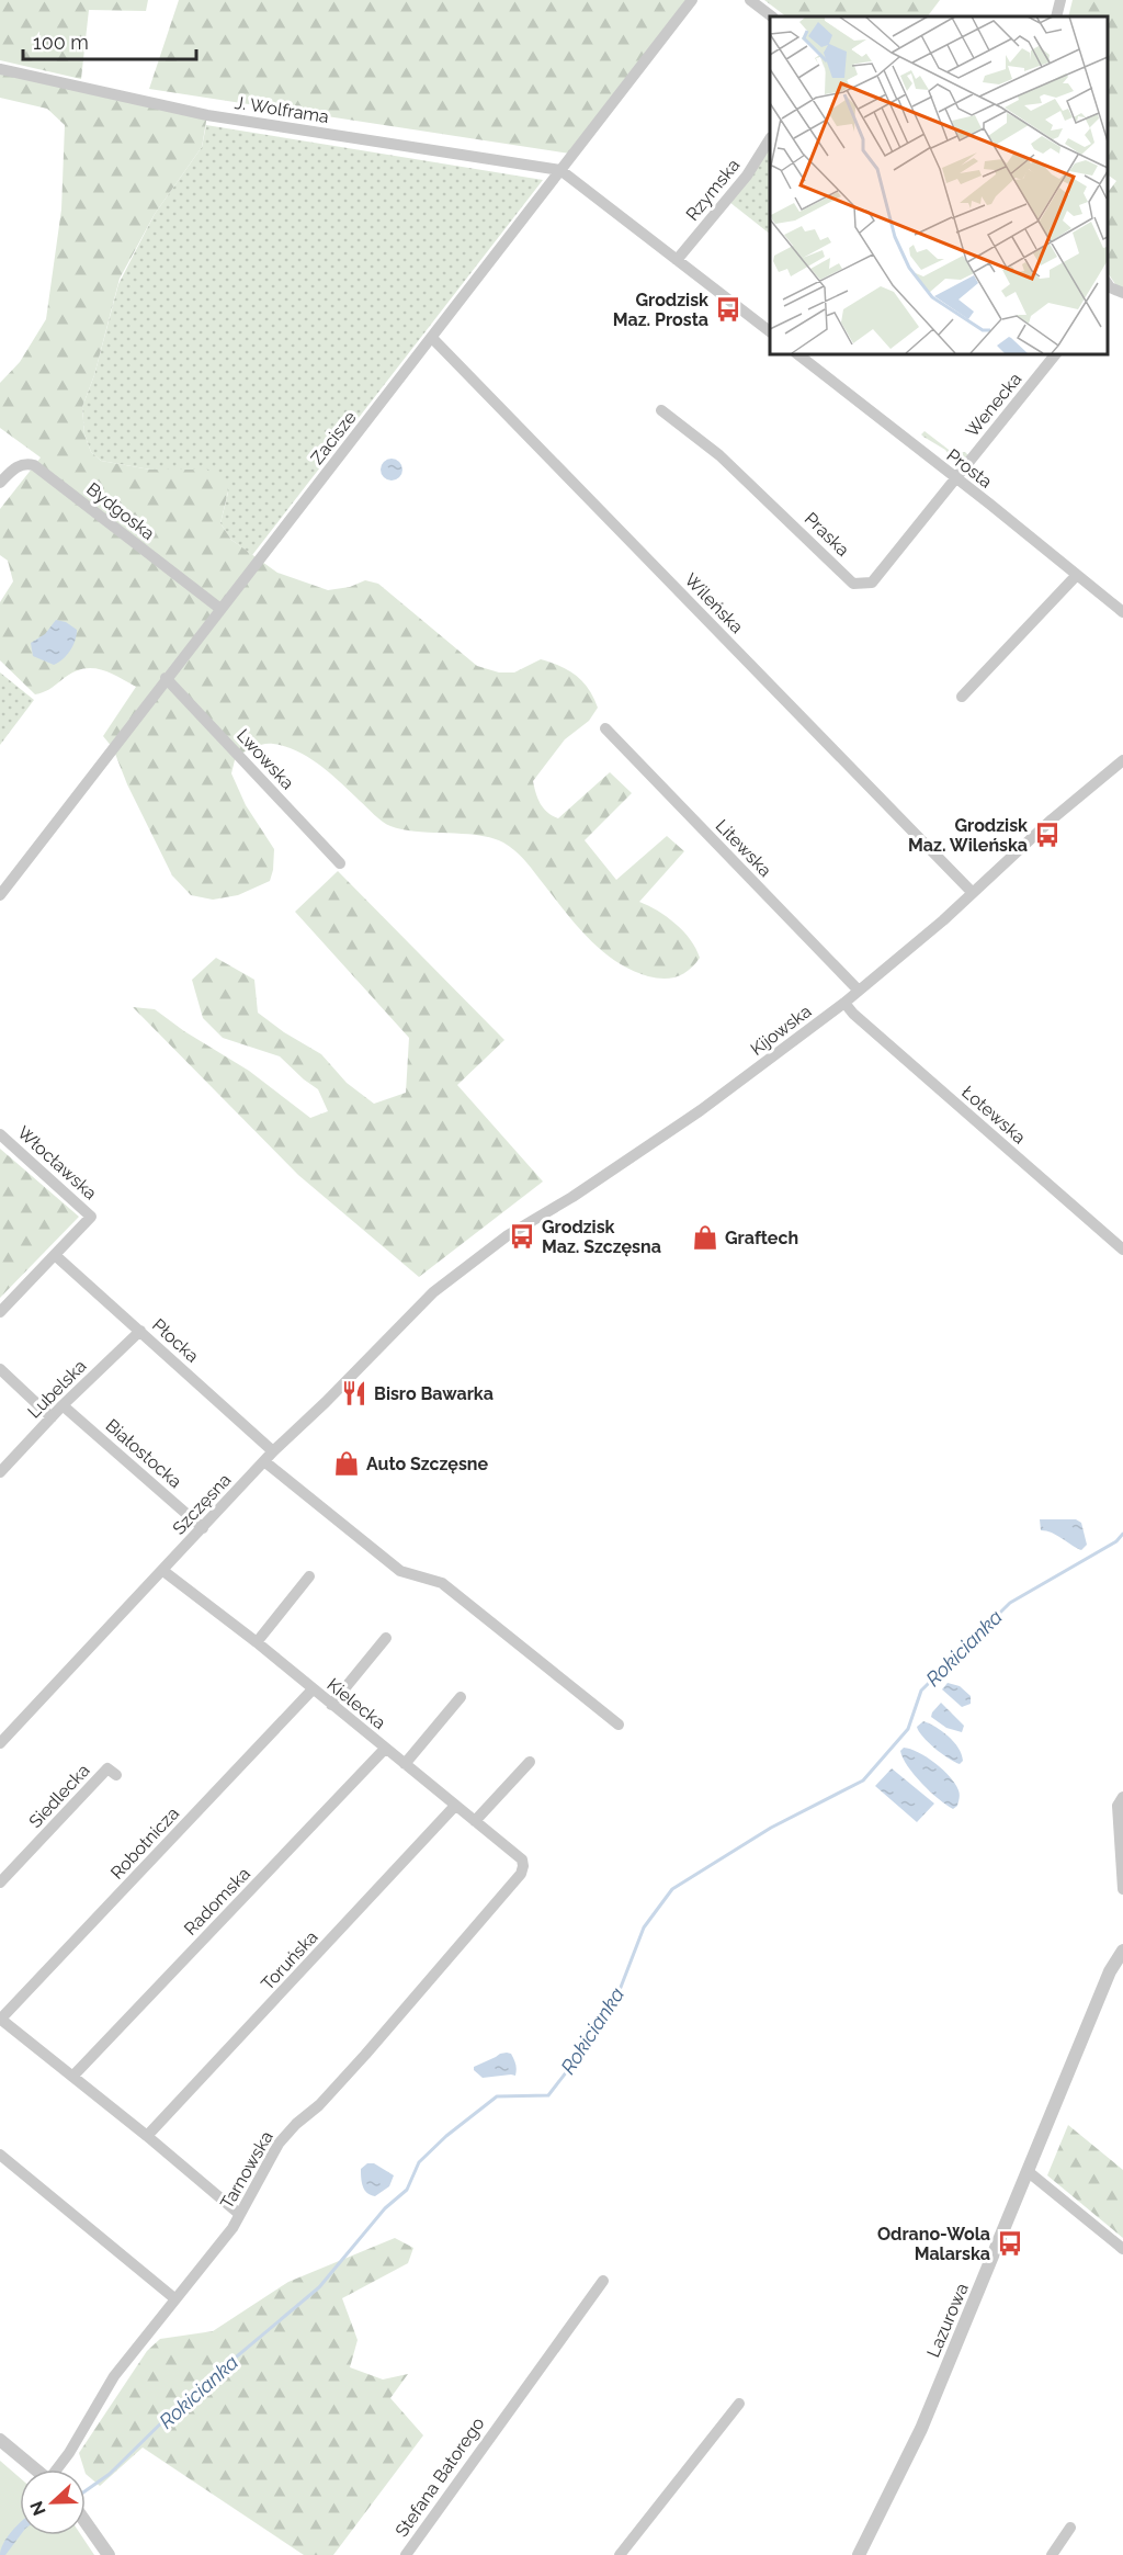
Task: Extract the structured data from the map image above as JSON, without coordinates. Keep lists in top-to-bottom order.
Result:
{
  "streets": {
    "street": [
      "J. Wolframa",
      "Rzymska",
      "Wenecka",
      "Zacisze",
      "Prosta",
      "Bydgoska",
      "Praska",
      "Wileńska",
      "Lwowska",
      "Litewska",
      "Kijowska",
      "Łotewska",
      "Włocławska",
      "Płocka",
      "Lubelska",
      "Białostocka",
      "Szczęsna",
      "Kielecka",
      "Siedlecka",
      "Robotnicza",
      "Radomska",
      "Toruńska",
      "Tarnowska",
      "Lazurowa",
      "Stefana Batorego"
    ]
  },
  "crossings": [
    ["J. Wolframa", "Zacisze"],
    ["Wenecka", "Prosta"],
    ["Wenecka", "Praska"],
    ["Zacisze", "Bydgoska"],
    ["Zacisze", "Wileńska"],
    ["Zacisze", "Lwowska"],
    ["Prosta", "Praska"],
    ["Wileńska", "Kijowska"],
    ["Litewska", "Kijowska"],
    ["Kijowska", "Łotewska"],
    ["Kijowska", "Szczęsna"],
    ["Włocławska", "Płocka"],
    ["Płocka", "Lubelska"],
    ["Płocka", "Szczęsna"],
    ["Lubelska", "Białostocka"],
    ["Białostocka", "Szczęsna"],
    ["Szczęsna", "Kielecka"],
    ["Kielecka", "Robotnicza"],
    ["Kielecka", "Radomska"],
    ["Kielecka", "Toruńska"],
    ["Kielecka", "Tarnowska"]
  ],
  "water": ["Rokicianka"],
  "places": {
    "bus stop": [
      "Grodzisk Maz. Prosta",
      "Grodzisk Maz. Wileńska",
      "Grodzisk Maz. Szczęsna",
      "Odrano-Wola Malarska"
    ],
    "shop": ["Graftech", "Auto Szczęsne"],
    "restaurant": ["Bisro Bawarka"]
  },
  "scale_bar": "100 m",
  "north": "left"
}
